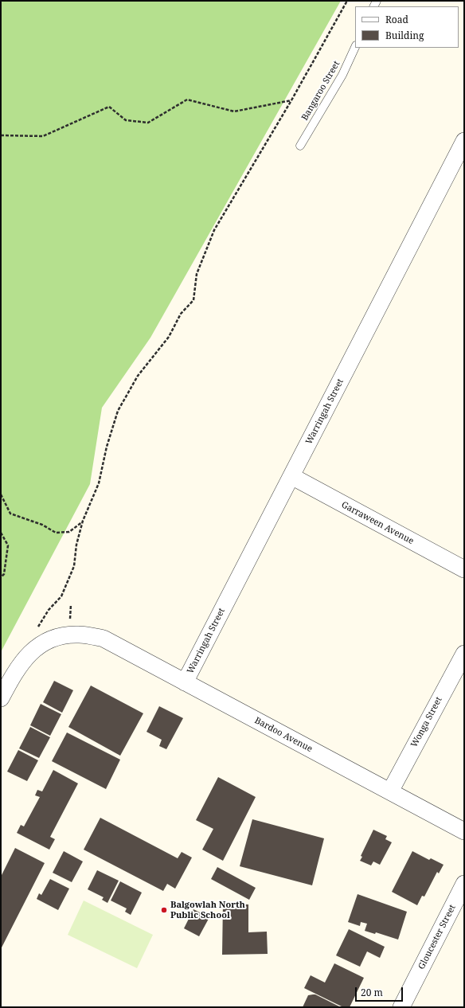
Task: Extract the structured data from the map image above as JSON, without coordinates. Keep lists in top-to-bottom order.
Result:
{
  "streets": {
    "street": [
      "Warringah Street",
      "Garraween Avenue",
      "Wonga Street",
      "Bardoo Avenue",
      "Gloucester Street"
    ],
    "lane": ["Bangaroo Street"]
  },
  "crossings": [
    ["Warringah Street", "Garraween Avenue"],
    ["Warringah Street", "Bardoo Avenue"],
    ["Wonga Street", "Bardoo Avenue"]
  ],
  "places": ["Balgowlah North Public School"],
  "legend": ["Road", "Building"],
  "scale_bar": "20 m"
}
